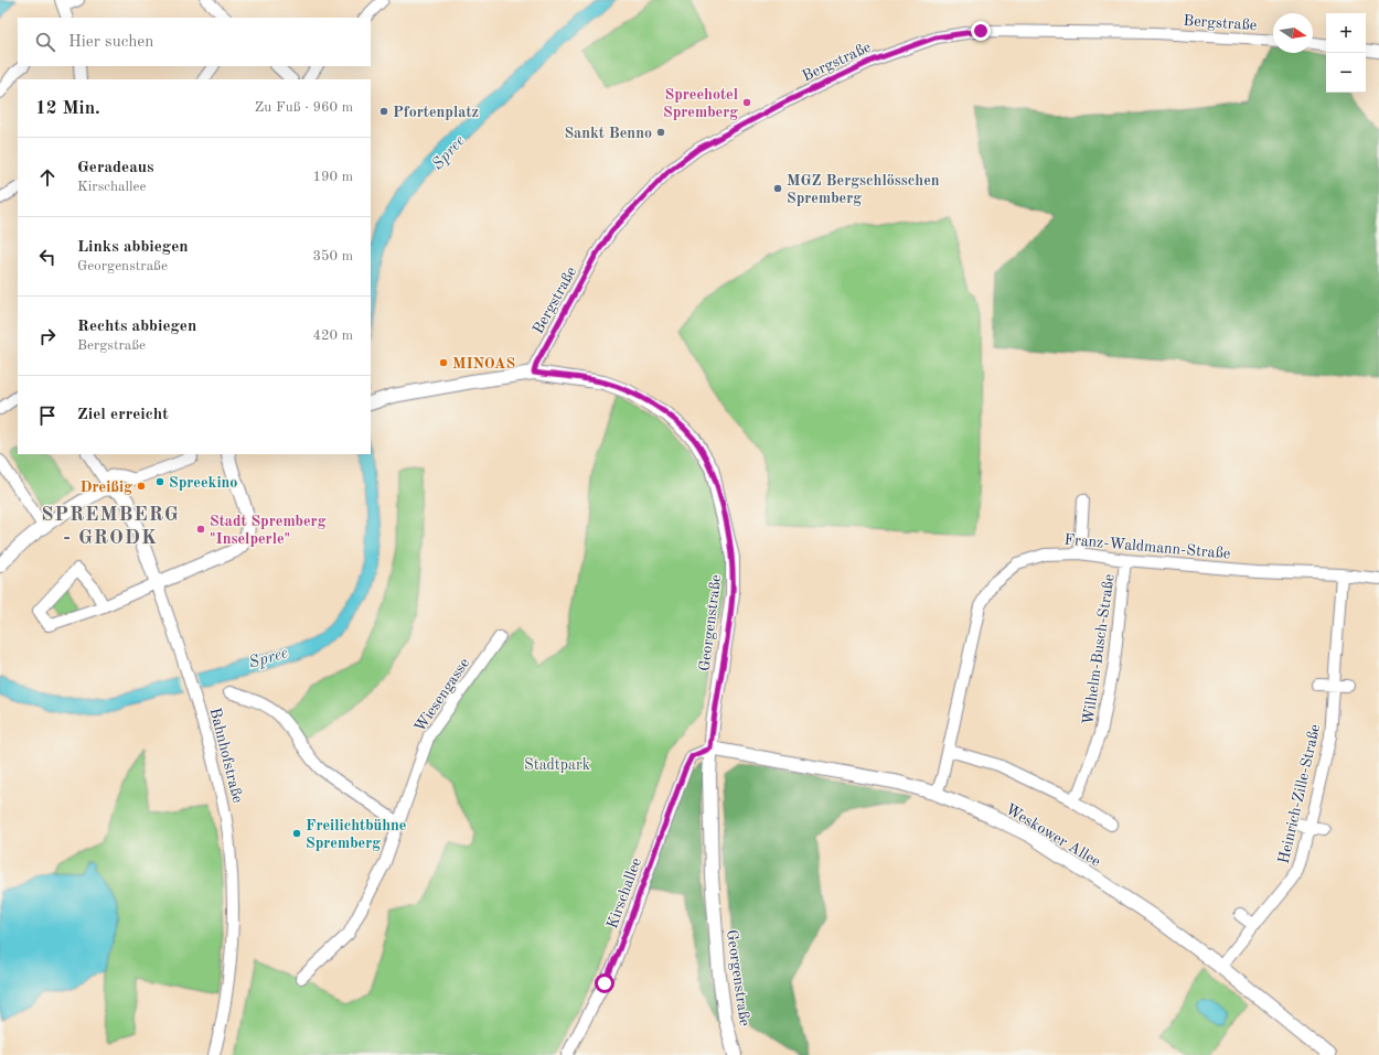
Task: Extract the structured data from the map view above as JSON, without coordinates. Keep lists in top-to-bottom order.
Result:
{
  "streets": {
    "main road": ["Georgenstraße", "Bahnhofstraße", "Weskower Allee"],
    "street": [
      "Bergstraße",
      "Franz-Waldmann-Straße",
      "Wilhelm-Busch-Straße",
      "Wiesengasse",
      "Heinrich-Zille-Straße",
      "Kirschallee"
    ]
  },
  "crossings": [
    ["Bergstraße", "Georgenstraße"],
    ["Franz-Waldmann-Straße", "Wilhelm-Busch-Straße"],
    ["Franz-Waldmann-Straße", "Heinrich-Zille-Straße"],
    ["Franz-Waldmann-Straße", "Weskower Allee"],
    ["Georgenstraße", "Weskower Allee"],
    ["Georgenstraße", "Kirschallee"],
    ["Heinrich-Zille-Straße", "Weskower Allee"],
    ["Weskower Allee", "Kirschallee"]
  ],
  "districts": ["SPREMBERG - GRODK"],
  "water": ["Spree"],
  "parks": ["Stadtpark"],
  "places": [
    "Spreehotel Spremberg",
    "Pfortenplatz",
    "Sankt Benno",
    "MGZ Bergschlösschen Spremberg",
    "MINOAS",
    "Spreekino",
    "Dreißig",
    "Stadt Spremberg \"Inselperle\"",
    "Freilichtbühne Spremberg"
  ],
  "north": "right",
  "page": {
    "map_buttons": ["+", "−"],
    "search": "Hier suchen",
    "heading": ["12 Min.", "Zu Fuß · 960 m"],
    "list": [
      ["Geradeaus", "Kirschallee", "190 m"],
      ["Links abbiegen", "Georgenstraße", "350 m"],
      ["Rechts abbiegen", "Bergstraße", "420 m"],
      "Ziel erreicht"
    ]
  }
}
